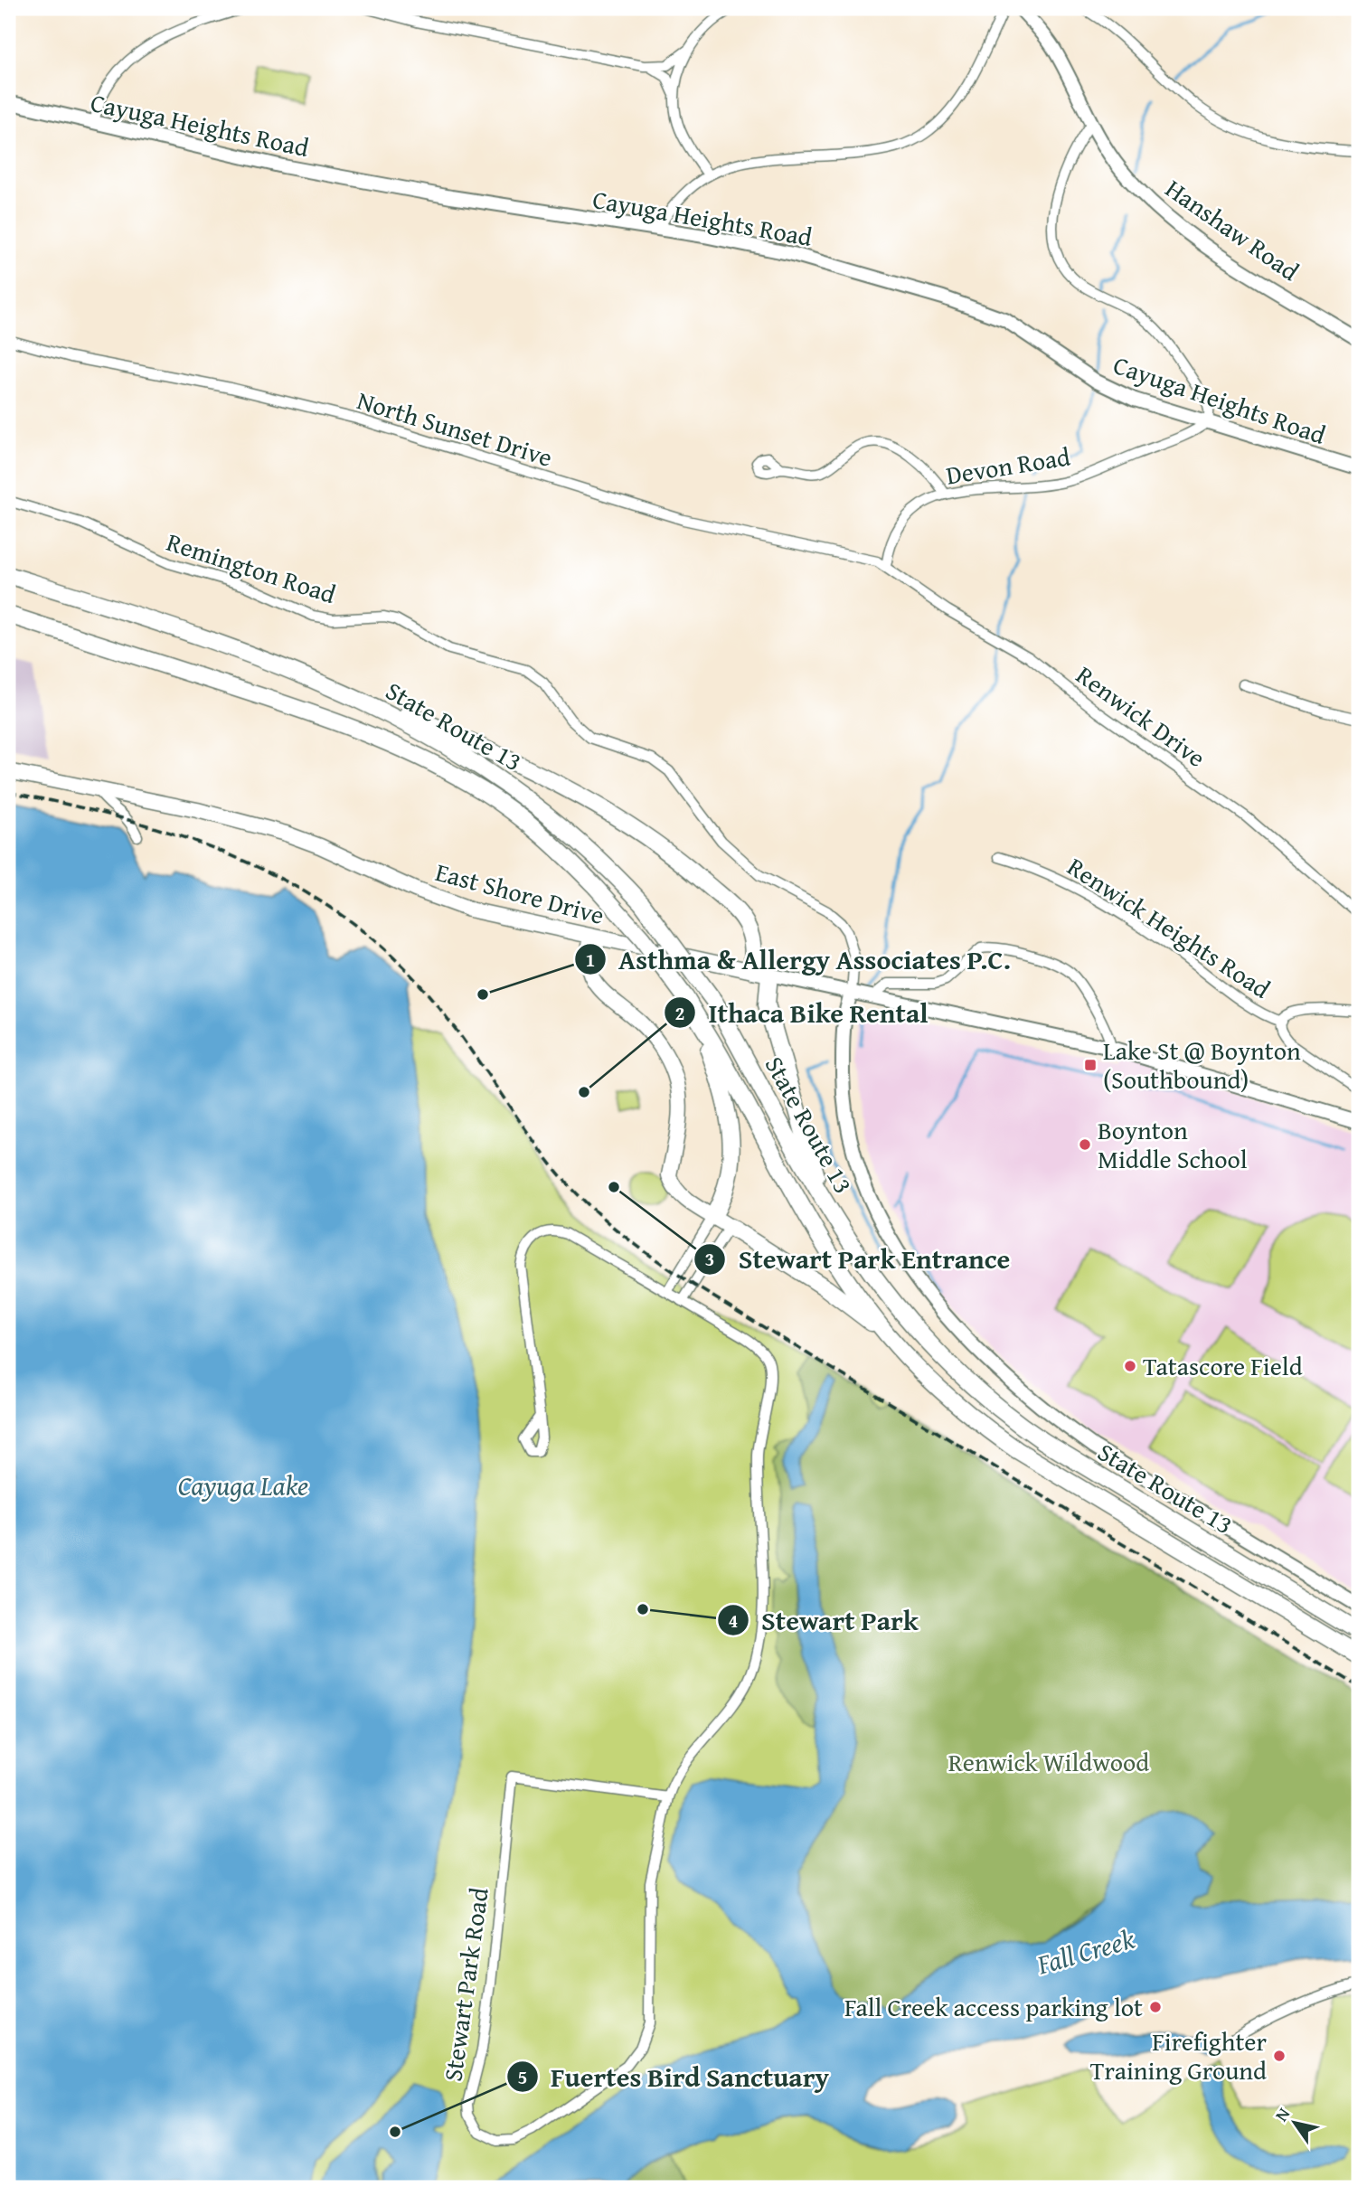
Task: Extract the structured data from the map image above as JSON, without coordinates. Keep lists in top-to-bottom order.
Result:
{
  "streets": {
    "highway": ["State Route 13"],
    "main road": ["East Shore Drive"],
    "street": [
      "Cayuga Heights Road",
      "Hanshaw Road",
      "North Sunset Drive",
      "Devon Road",
      "Remington Road",
      "Renwick Drive",
      "Renwick Heights Road",
      "Stewart Park Road"
    ]
  },
  "crossings": [
    ["Cayuga Heights Road", "Devon Road"],
    ["North Sunset Drive", "Devon Road"],
    ["North Sunset Drive", "Renwick Drive"],
    ["Devon Road", "Renwick Drive"],
    ["Remington Road", "East Shore Drive"]
  ],
  "water": ["Cayuga Lake", "Fall Creek"],
  "parks": ["Renwick Wildwood"],
  "places": {
    "other": [
      "Asthma & Allergy Associates P.C.",
      "Ithaca Bike Rental",
      "Boynton Middle School",
      "Stewart Park Entrance",
      "Tatascore Field",
      "Stewart Park",
      "Fall Creek access parking lot",
      "Firefighter Training Ground",
      "Fuertes Bird Sanctuary"
    ],
    "transit": ["Lake St @ Boynton (Southbound)"]
  },
  "north": "top left"
}
